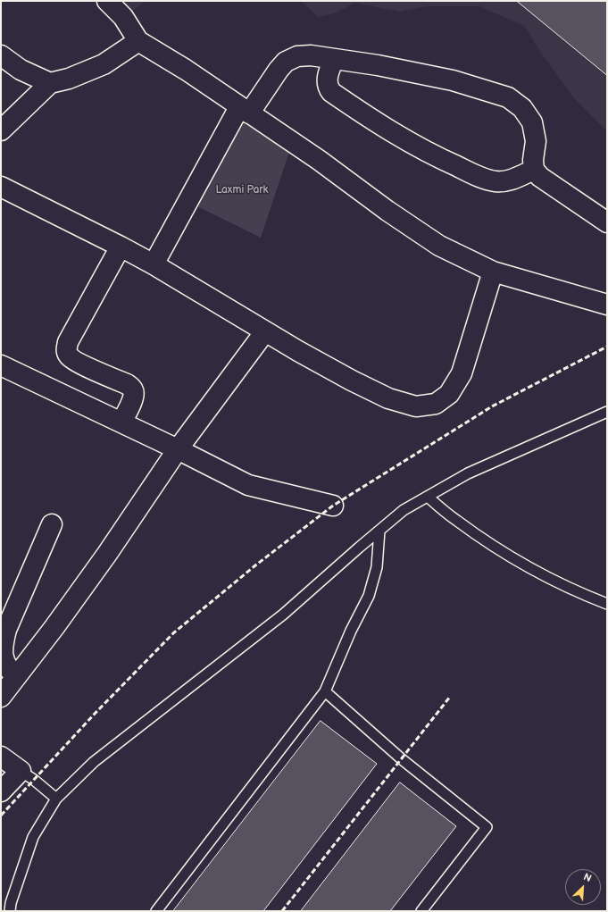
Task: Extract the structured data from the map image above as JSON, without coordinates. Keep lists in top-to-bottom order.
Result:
{
  "parks": ["Laxmi Park"],
  "north": "top right"
}
